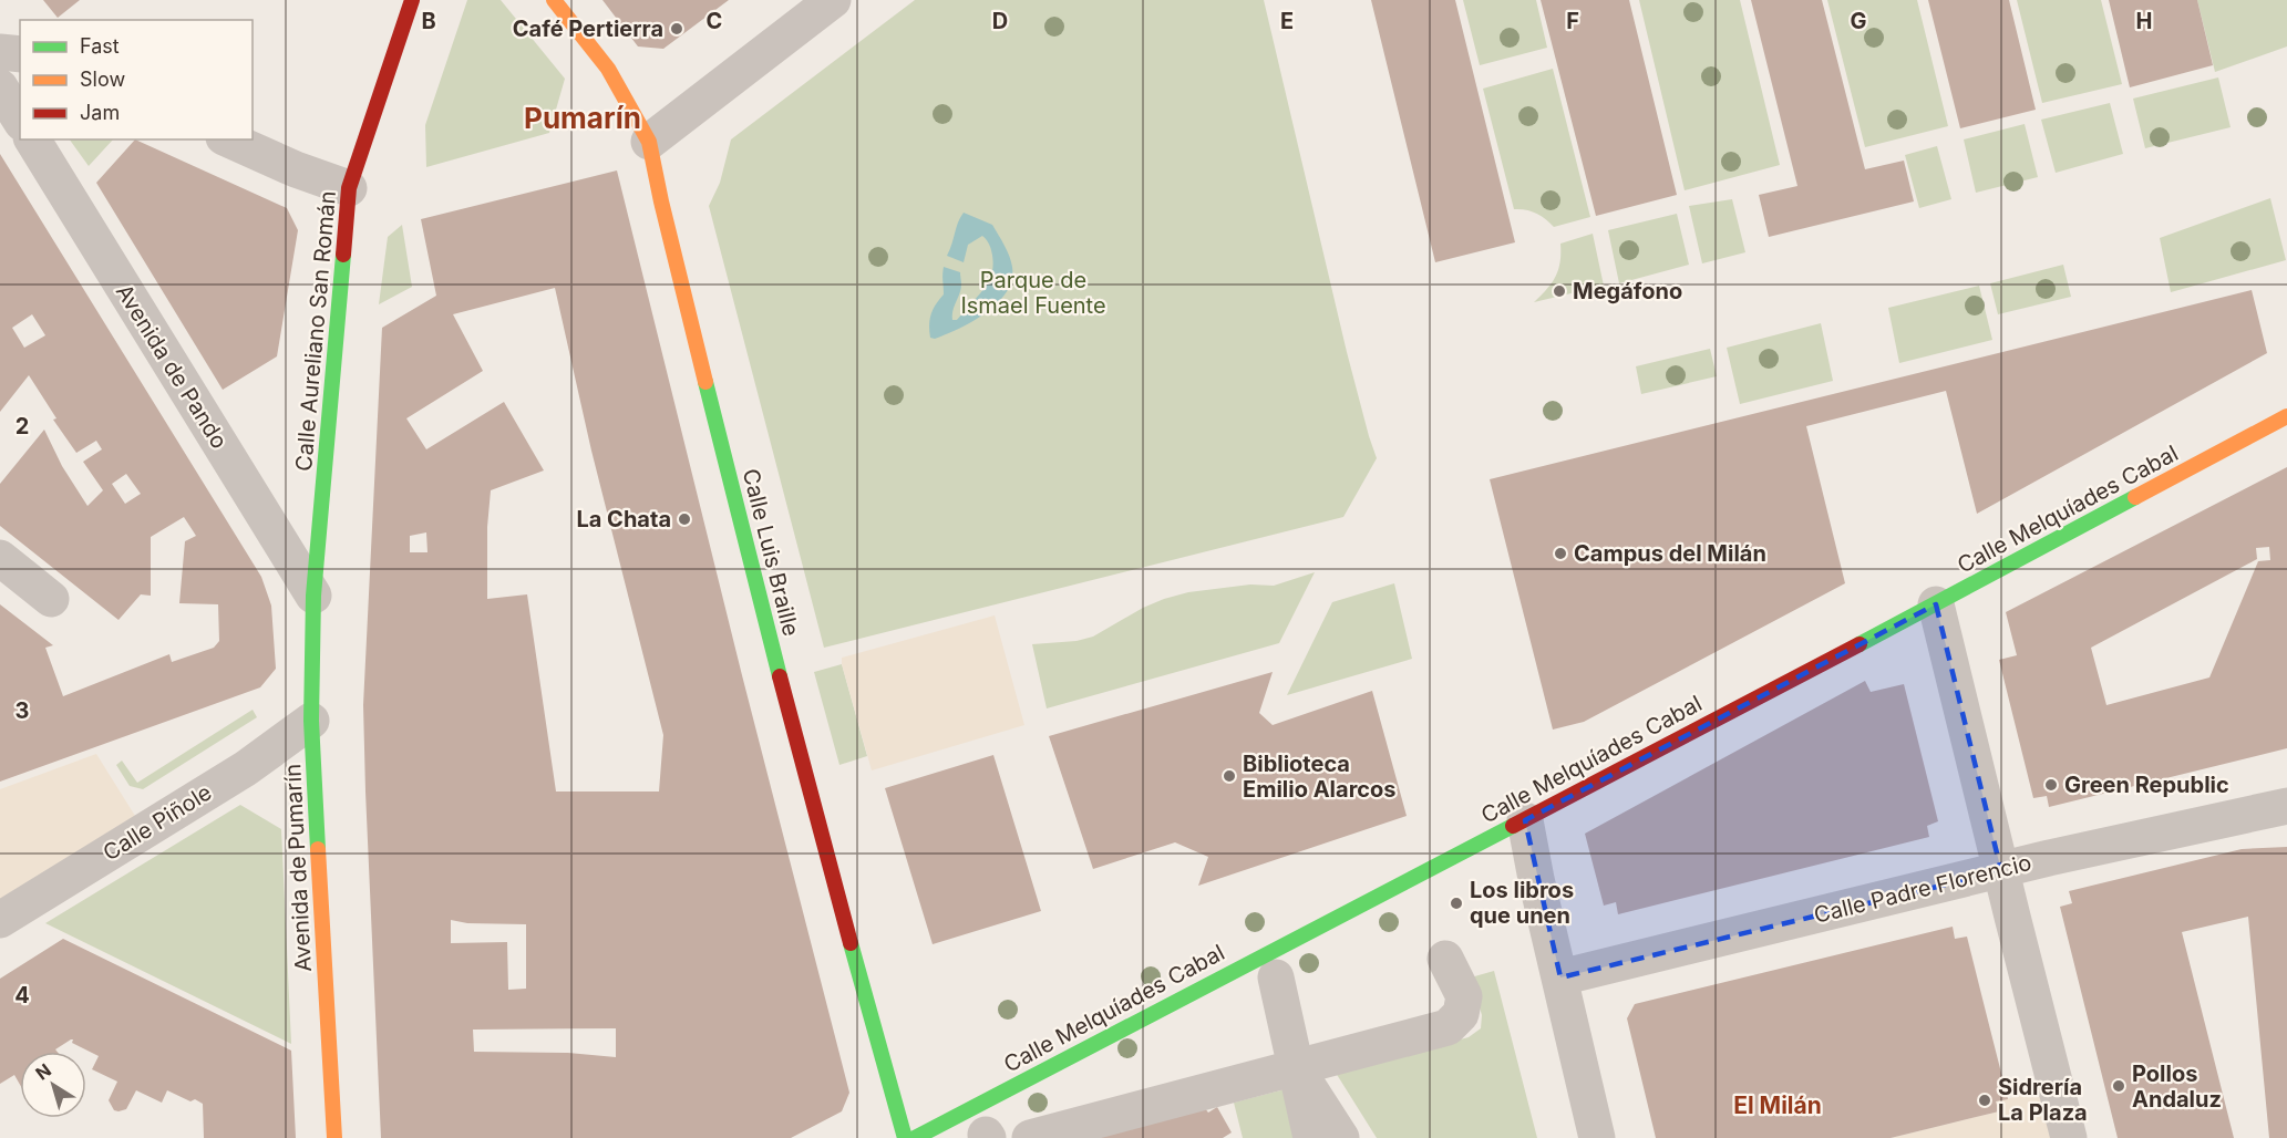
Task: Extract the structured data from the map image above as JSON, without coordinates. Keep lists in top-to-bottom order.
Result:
{
  "streets": {
    "street": [
      "Calle Aureliano San Román",
      "Avenida de Pando",
      "Calle Melquíades Cabal",
      "Calle Luis Braille",
      "Calle Piñole",
      "Avenida de Pumarín",
      "Calle Padre Florencio"
    ]
  },
  "crossings": [
    ["Calle Aureliano San Román", "Avenida de Pando"],
    ["Calle Aureliano San Román", "Avenida de Pumarín"],
    ["Avenida de Pando", "Avenida de Pumarín"],
    ["Calle Piñole", "Avenida de Pumarín"]
  ],
  "districts": ["Pumarín", "El Milán"],
  "parks": ["Parque de Ismael Fuente"],
  "places": [
    "Café Pertierra",
    "Megáfono",
    "La Chata",
    "Campus del Milán",
    "Biblioteca Emilio Alarcos",
    "Green Republic",
    "Los libros que unen",
    "Pollos Andaluz",
    "Sidrería La Plaza"
  ],
  "legend": ["Fast", "Slow", "Jam"],
  "north": "top left",
  "grid": {
    "columns": [
      "B",
      "C",
      "D",
      "E",
      "F",
      "G",
      "H"
    ],
    "rows": ["2", "3", "4"]
  }
}
